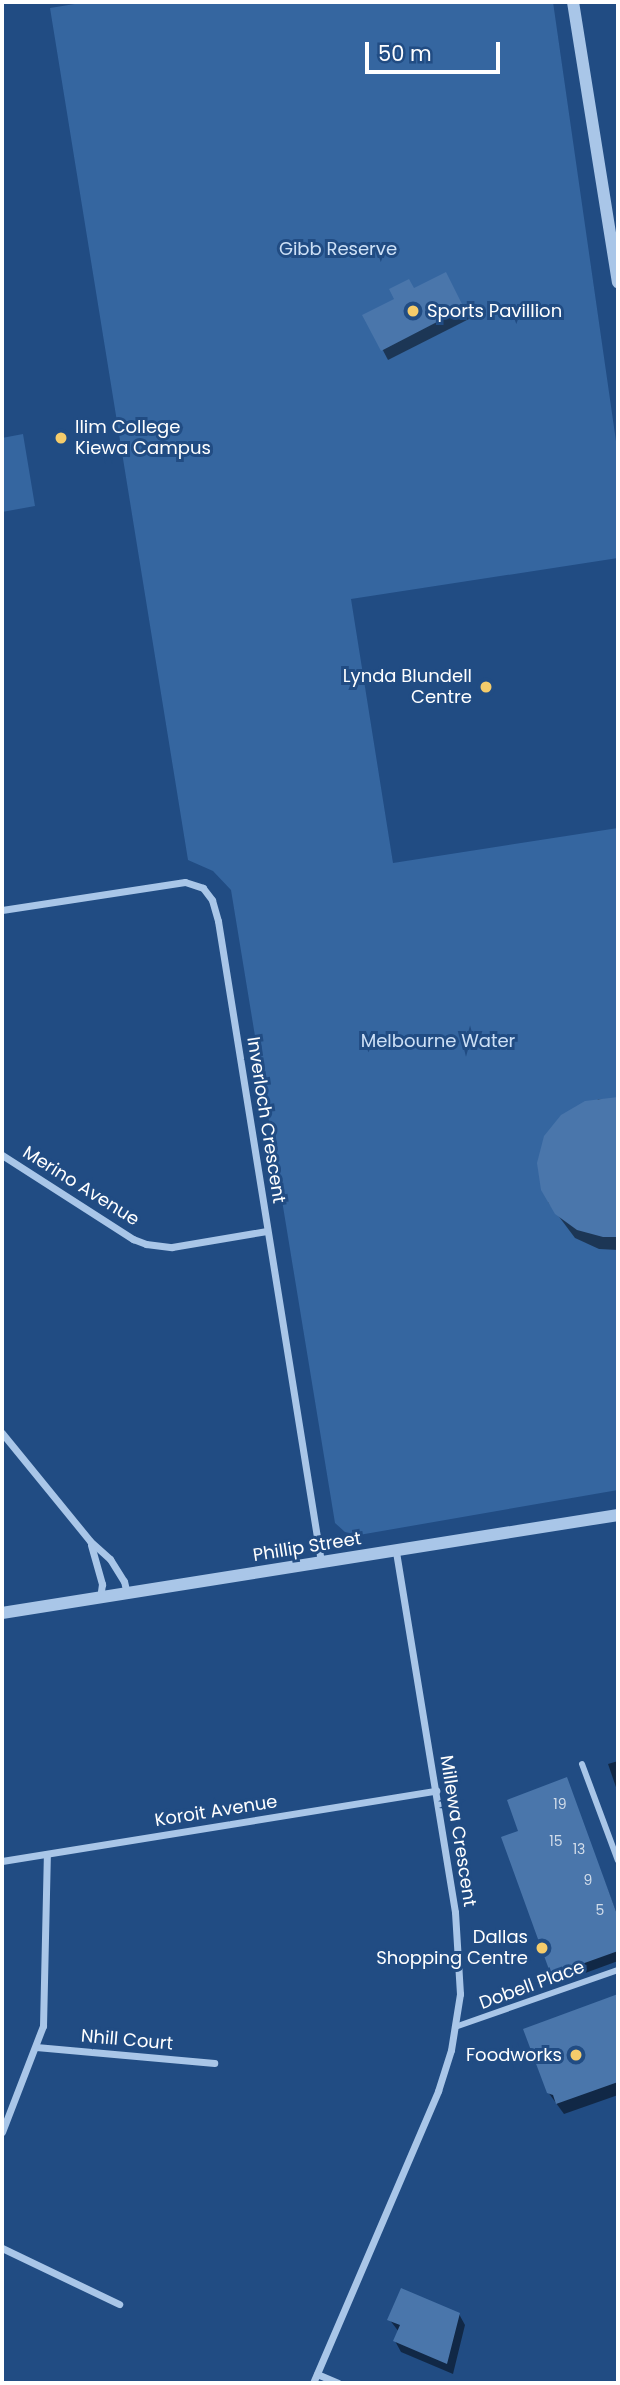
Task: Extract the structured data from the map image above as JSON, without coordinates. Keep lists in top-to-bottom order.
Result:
{
  "streets": {
    "street": [
      "Inverloch Crescent",
      "Merino Avenue",
      "Phillip Street",
      "Koroit Avenue",
      "Millewa Crescent",
      "Dobell Place",
      "Nhill Court"
    ]
  },
  "crossings": [
    ["Inverloch Crescent", "Merino Avenue"],
    ["Inverloch Crescent", "Phillip Street"],
    ["Phillip Street", "Millewa Crescent"],
    ["Koroit Avenue", "Millewa Crescent"],
    ["Millewa Crescent", "Dobell Place"]
  ],
  "parks": ["Gibb Reserve", "Melbourne Water"],
  "places": [
    "Sports Pavillion",
    "Ilim College Kiewa Campus",
    "Lynda Blundell Centre",
    "Dallas Shopping Centre",
    "Foodworks"
  ],
  "house_numbers": [
    "19",
    "15",
    "13",
    "9",
    "5"
  ],
  "scale_bar": "50 m"
}
